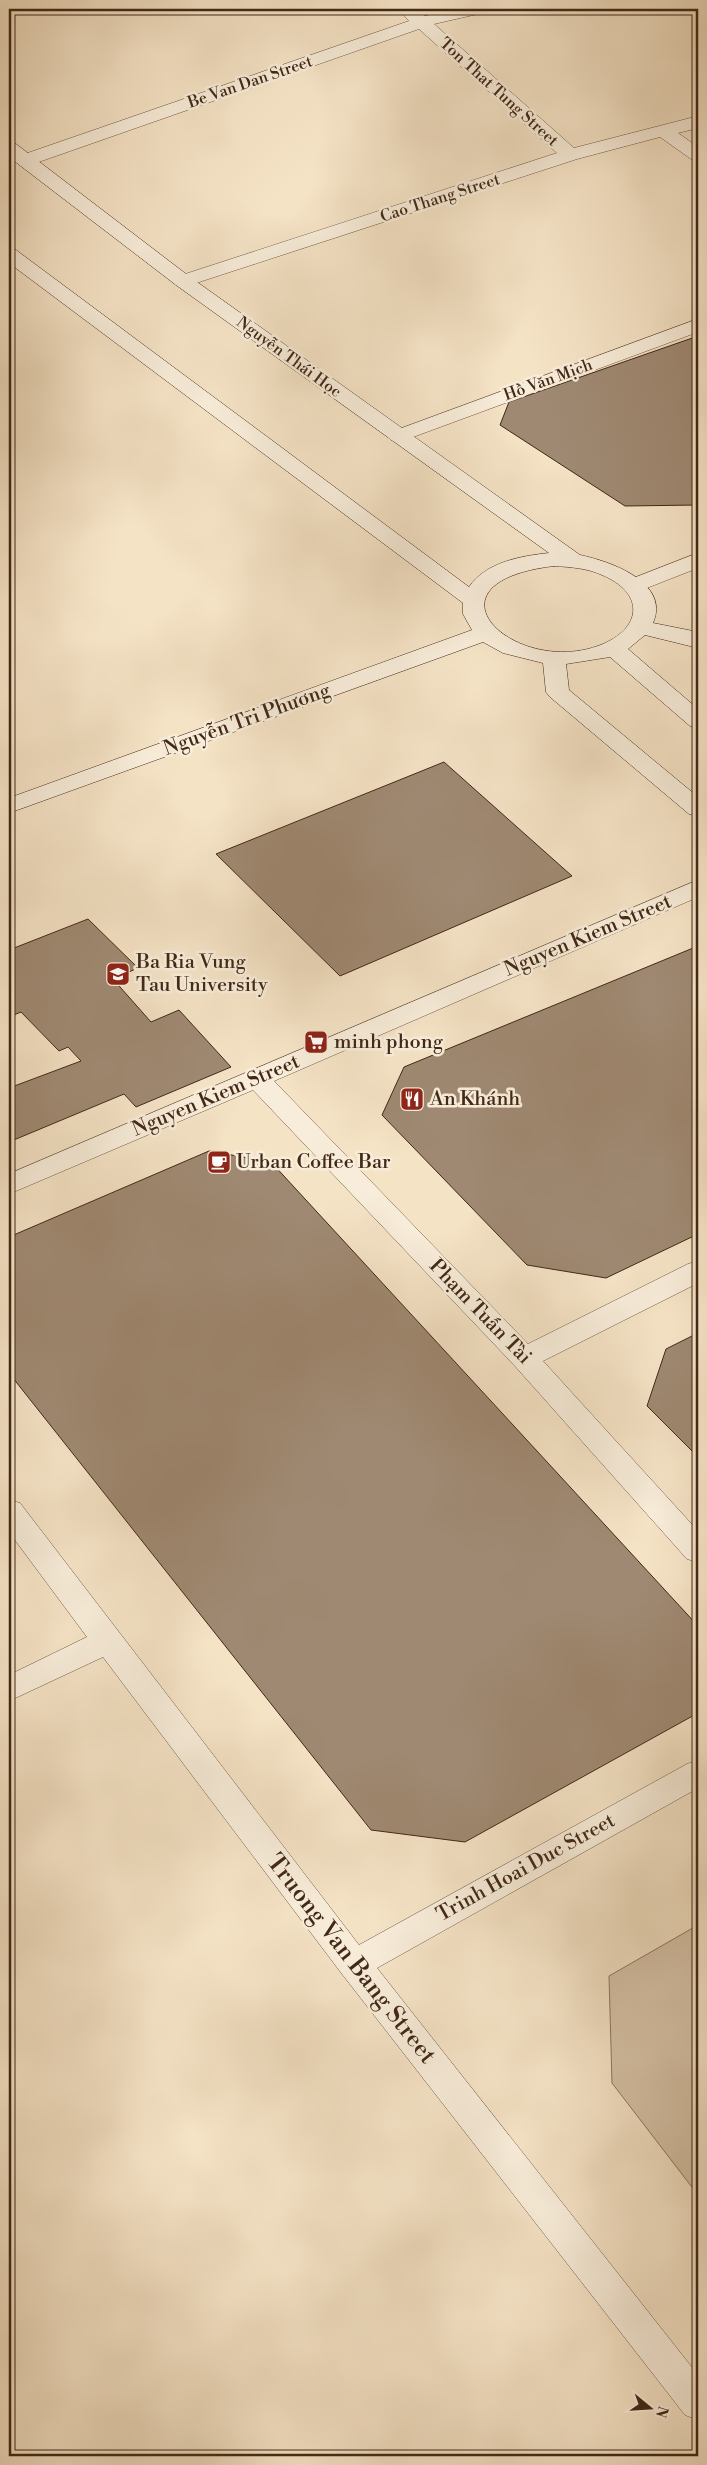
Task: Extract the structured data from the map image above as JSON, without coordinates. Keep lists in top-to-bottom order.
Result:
{
  "streets": {
    "street": [
      "Be Van Dan Street",
      "Ton That Tung Street",
      "Cao Thang Street",
      "Nguyễn Thái Học",
      "Hồ Văn Mịch",
      "Nguyễn Tri Phương",
      "Nguyen Kiem Street",
      "Phạm Tuấn Tài",
      "Trinh Hoai Duc Street",
      "Truong Van Bang Street"
    ]
  },
  "crossings": [
    ["Be Van Dan Street", "Ton That Tung Street"],
    ["Be Van Dan Street", "Nguyễn Thái Học"],
    ["Ton That Tung Street", "Cao Thang Street"],
    ["Cao Thang Street", "Nguyễn Thái Học"],
    ["Nguyễn Thái Học", "Hồ Văn Mịch"],
    ["Nguyễn Thái Học", "Nguyễn Tri Phương"],
    ["Nguyen Kiem Street", "Phạm Tuấn Tài"],
    ["Trinh Hoai Duc Street", "Truong Van Bang Street"]
  ],
  "places": {
    "school or university": ["Ba Ria Vung Tau University"],
    "supermarket": ["minh phong"],
    "restaurant": ["An Khánh"],
    "cafe": ["Urban Coffee Bar"]
  },
  "north": "right"
}
